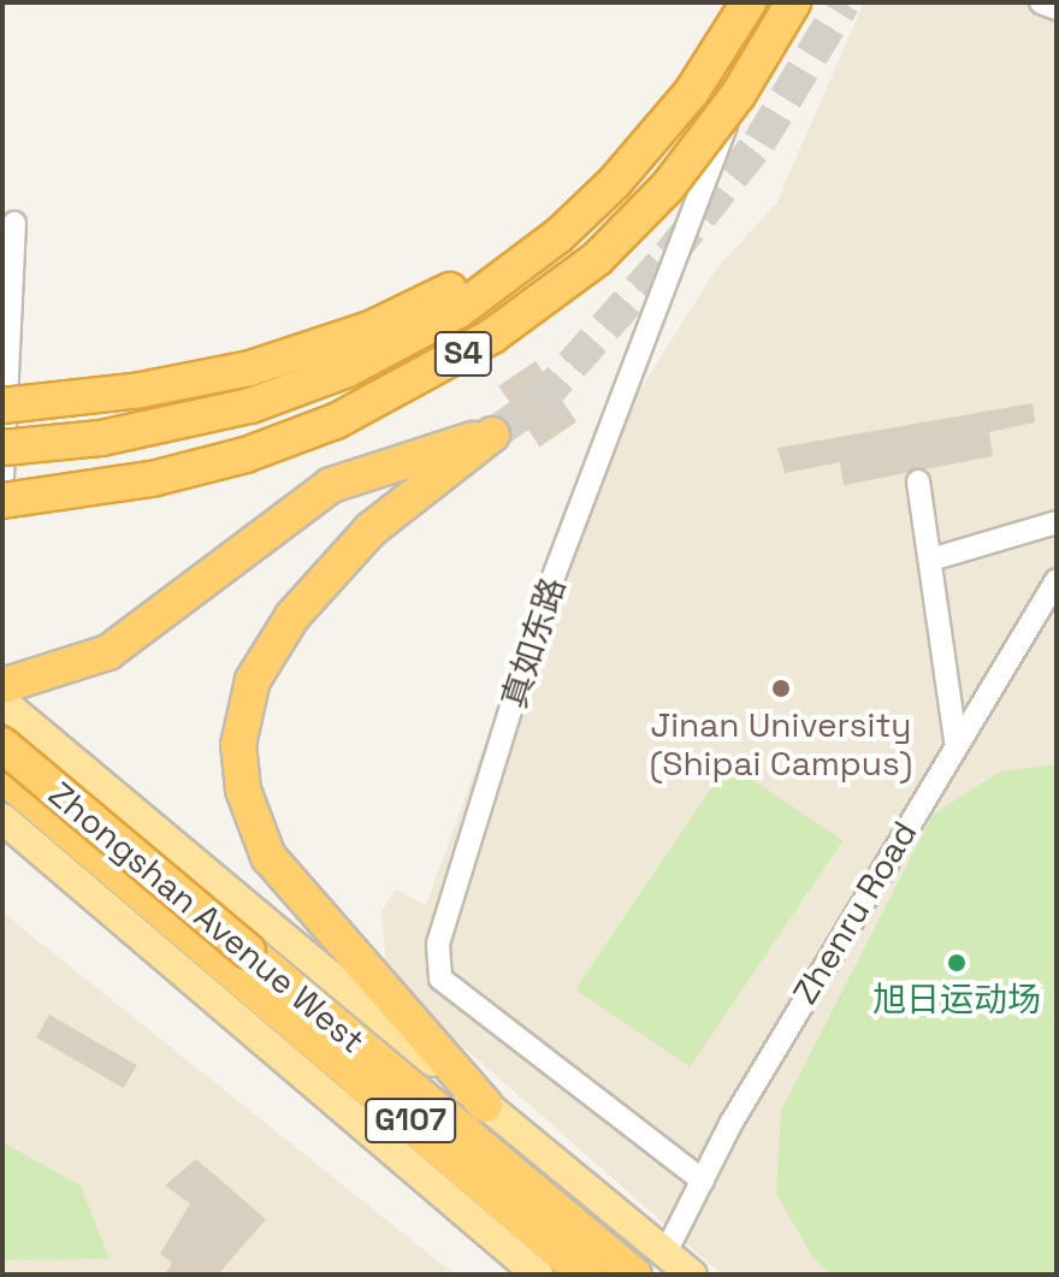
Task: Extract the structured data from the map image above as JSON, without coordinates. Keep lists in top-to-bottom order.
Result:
{
  "streets": {
    "highway": ["S4", "Zhongshan Avenue West", "G107"],
    "street": ["真如东路", "Zhenru Road"]
  },
  "crossings": [
    ["真如东路", "Zhenru Road"]
  ],
  "places": ["Jinan University (Shipai Campus)", "旭日运动场"]
}
